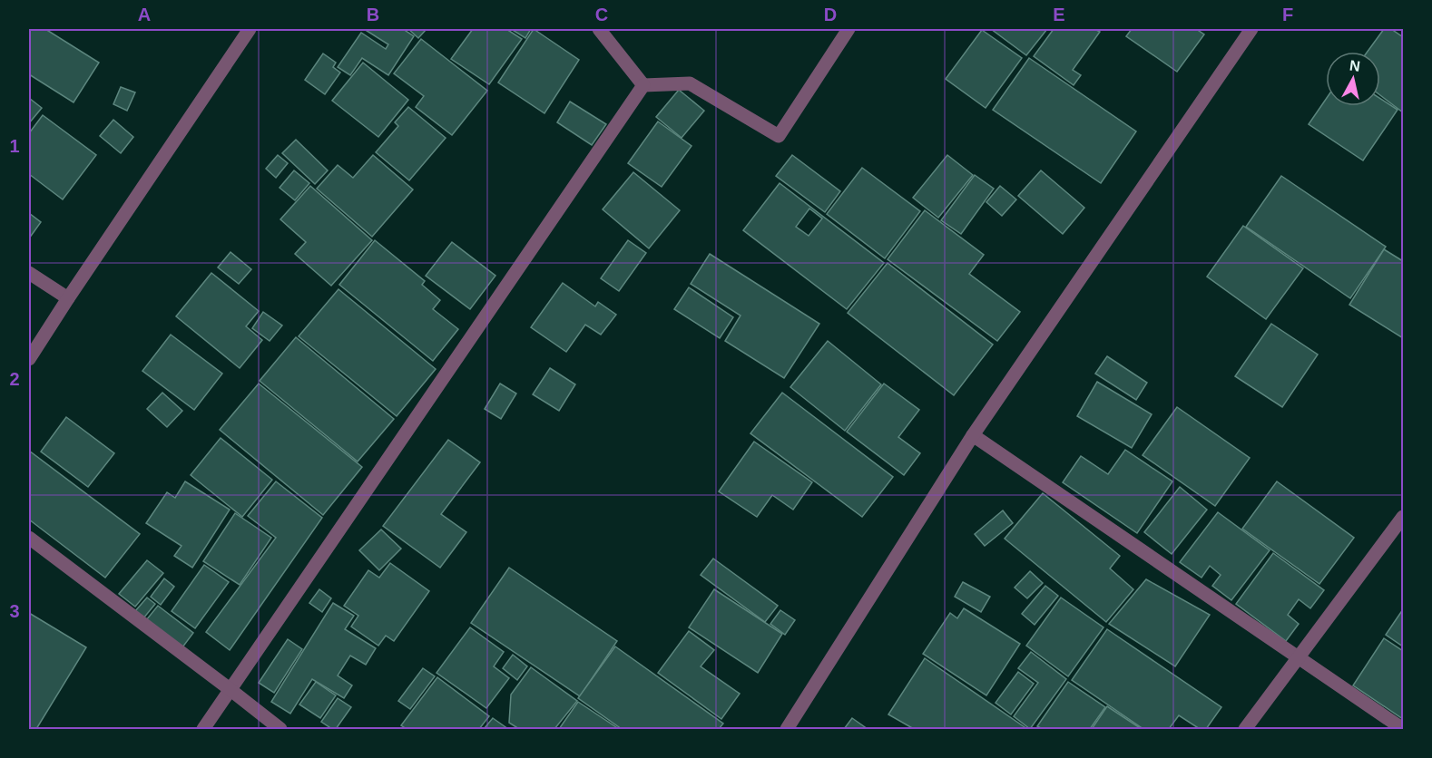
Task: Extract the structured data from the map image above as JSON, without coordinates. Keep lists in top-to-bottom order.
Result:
{
  "north": "top",
  "grid": {
    "columns": [
      "A",
      "B",
      "C",
      "D",
      "E",
      "F"
    ],
    "rows": ["1", "2", "3"]
  }
}
